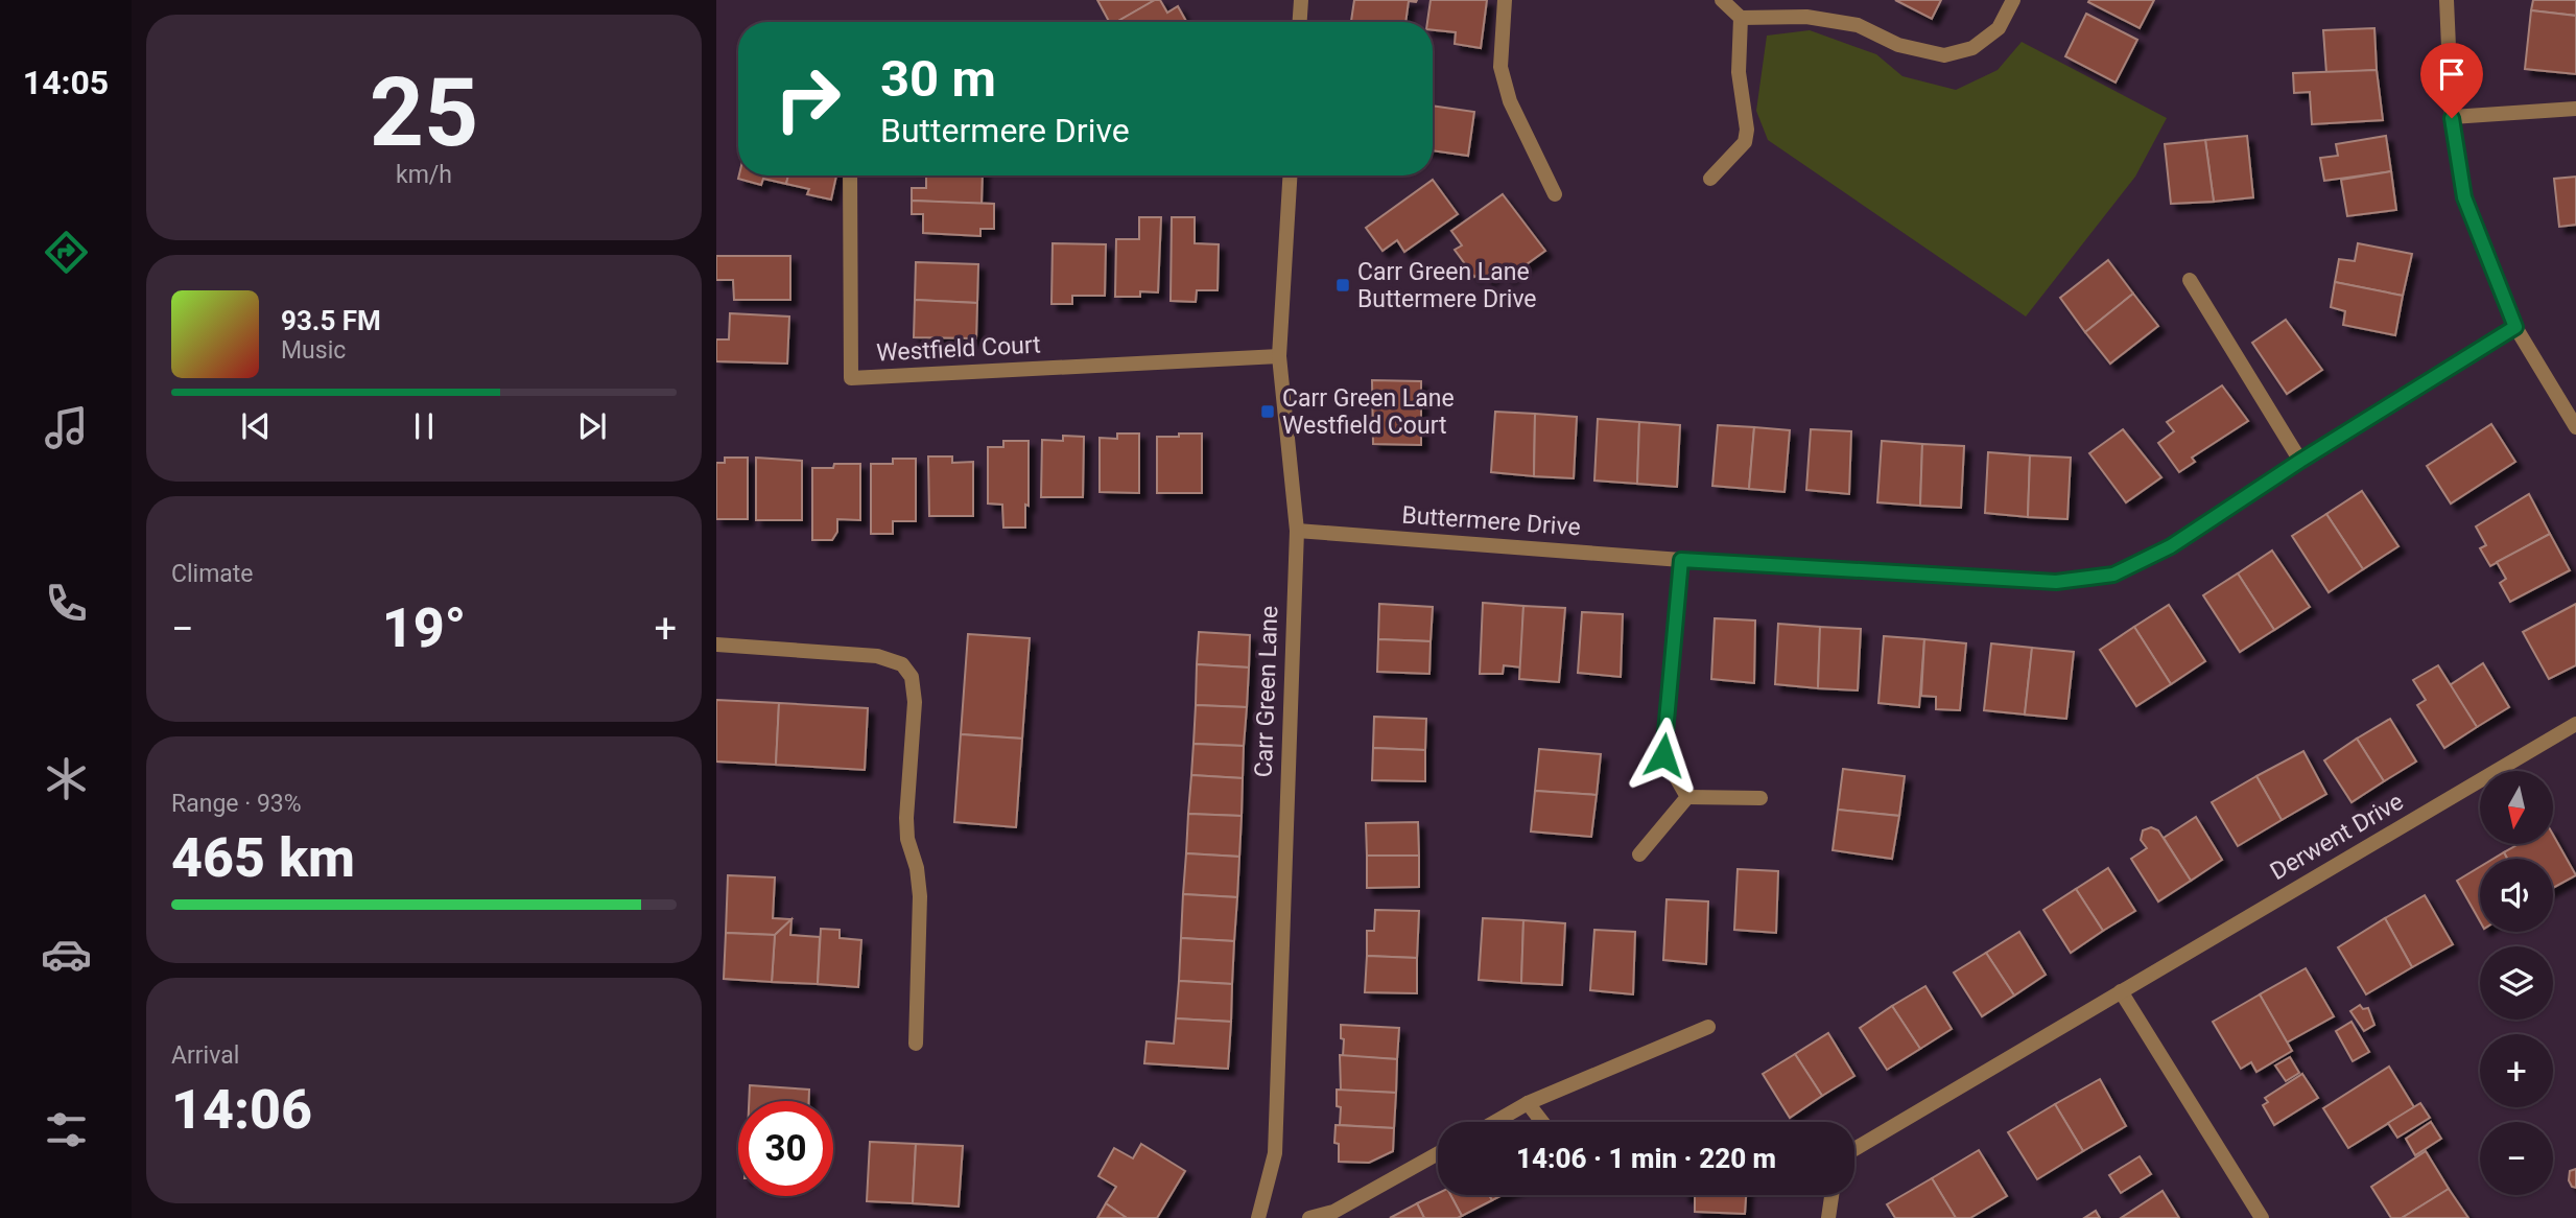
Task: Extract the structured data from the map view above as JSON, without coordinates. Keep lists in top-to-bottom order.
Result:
{
  "streets": {
    "street": [
      "Westfield Court",
      "Buttermere Drive",
      "Carr Green Lane",
      "Derwent Drive"
    ]
  },
  "crossings": [
    ["Westfield Court", "Carr Green Lane"],
    ["Buttermere Drive", "Carr Green Lane"]
  ],
  "places": {
    "transit": ["Carr Green Lane Buttermere Drive", "Carr Green Lane Westfield Court"]
  },
  "north": "bottom",
  "page": {
    "tabs": "14:05",
    "tile": [
      ["25", "km/h"],
      "Climate",
      ["Range · 93%", "465 km"],
      ["Arrival", "14:06"]
    ],
    "turn": ["30 m", "Buttermere Drive"],
    "song": ["93.5 FM", "Music"],
    "heat": ["−", "19°", "+"],
    "map_buttons": ["+", "−"],
    "limit": "30",
    "trip": "14:06 · 1 min · 220 m"
  }
}
